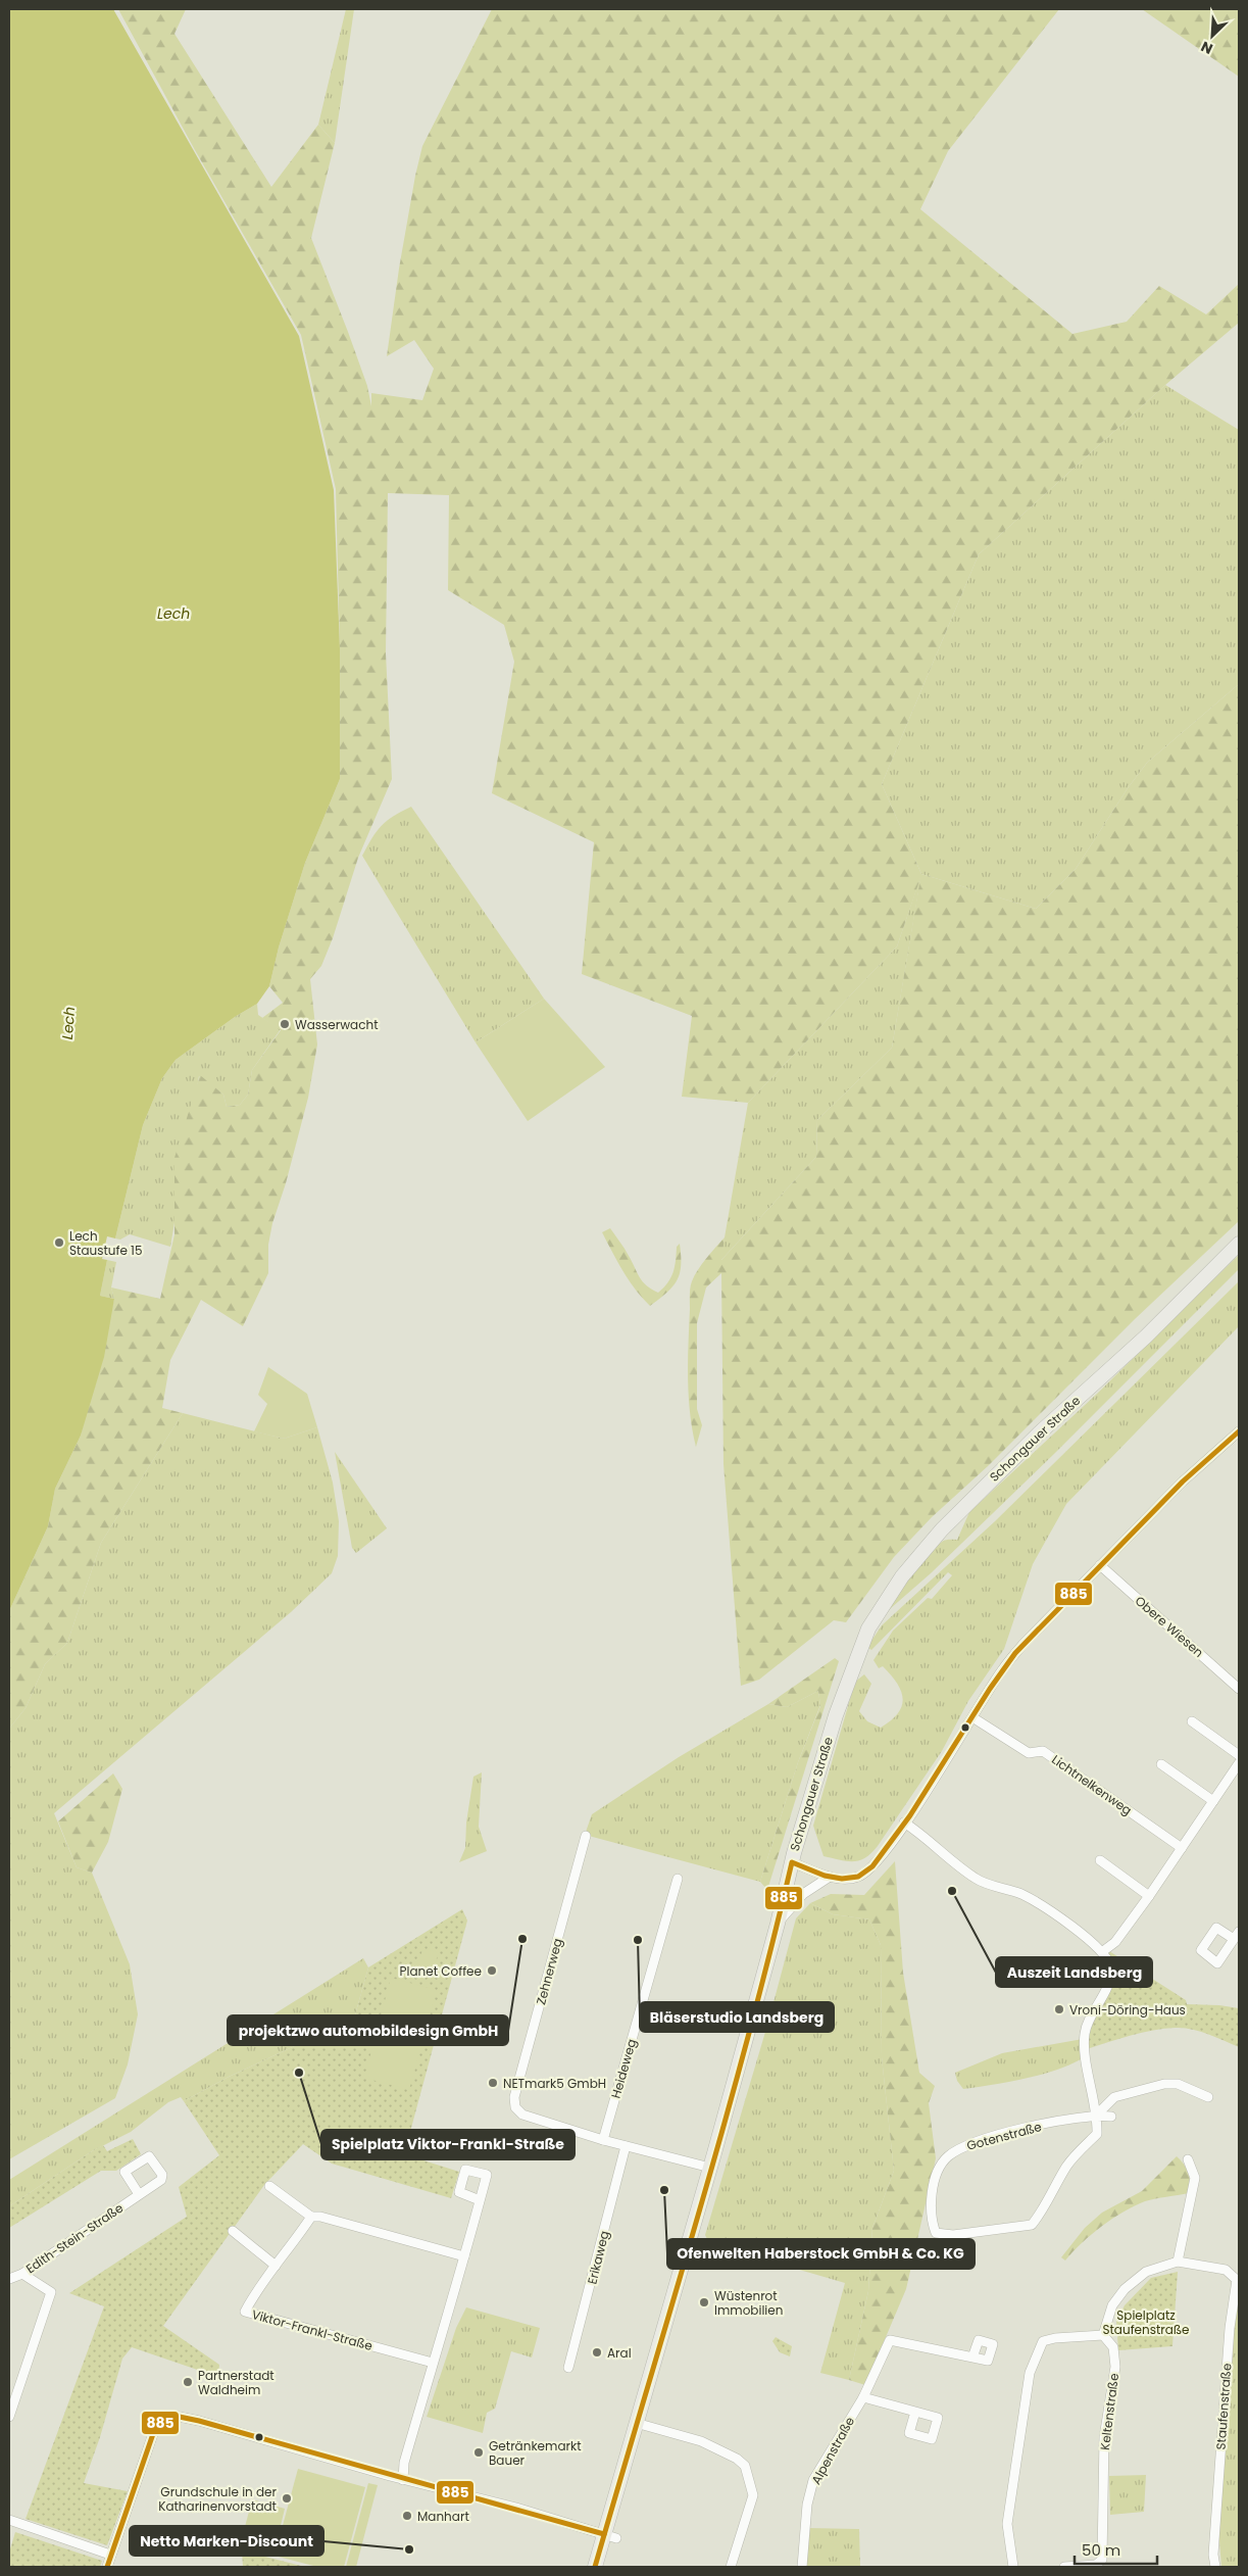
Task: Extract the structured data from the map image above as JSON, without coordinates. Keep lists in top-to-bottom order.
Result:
{
  "streets": {
    "main road": ["Schongauer Straße"],
    "street": [
      "Obere Wiesen",
      "Lichtnelkenweg",
      "Zehnerweg",
      "Heideweg",
      "Gotenstraße",
      "Edith-Stein-Straße",
      "Erikaweg",
      "Viktor-Frankl-Straße",
      "Staufenstraße",
      "Keltenstraße",
      "Alpenstraße"
    ]
  },
  "crossings": [
    ["Zehnerweg", "Heideweg"],
    ["Staufenstraße", "Keltenstraße"]
  ],
  "water": ["Lech"],
  "parks": ["Spielplatz Staufenstraße"],
  "places": [
    "Wasserwacht",
    "Lech Staustufe 15",
    "Auszeit Landsberg",
    "projektzwo automobildesign GmbH",
    "Bläserstudio Landsberg",
    "Planet Coffee",
    "Vroni-Döring-Haus",
    "Spielplatz Viktor-Frankl-Straße",
    "NETmark5 GmbH",
    "Ofenwelten Haberstock GmbH & Co. KG",
    "Wüstenrot Immobilien",
    "Aral",
    "Partnerstadt Waldheim",
    "Getränkemarkt Bauer",
    "Grundschule in der Katharinenvorstadt",
    "Manhart",
    "Netto Marken-Discount"
  ],
  "lines": ["transit line 885"],
  "scale_bar": "50 m",
  "north": "bottom left"
}
